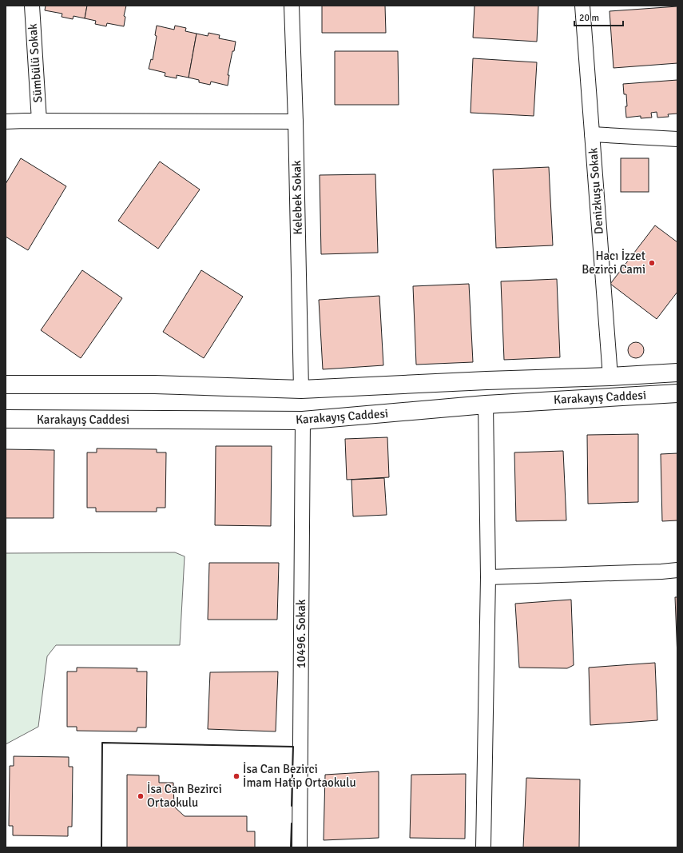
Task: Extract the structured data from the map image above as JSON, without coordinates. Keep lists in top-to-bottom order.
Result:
{
  "streets": {
    "main road": ["Karakayış Caddesi"],
    "street": [
      "Sümbülü Sokak",
      "Denizkuşu Sokak",
      "Kelebek Sokak",
      "10496. Sokak"
    ]
  },
  "crossings": [
    ["Denizkuşu Sokak", "Karakayış Caddesi"],
    ["Kelebek Sokak", "Karakayış Caddesi"],
    ["Karakayış Caddesi", "10496. Sokak"]
  ],
  "places": ["Hacı İzzet Bezirci Cami", "İsa Can Bezirci İmam Hatip Ortaokulu", "İsa Can Bezirci Ortaokulu"],
  "scale_bar": "20 m"
}
